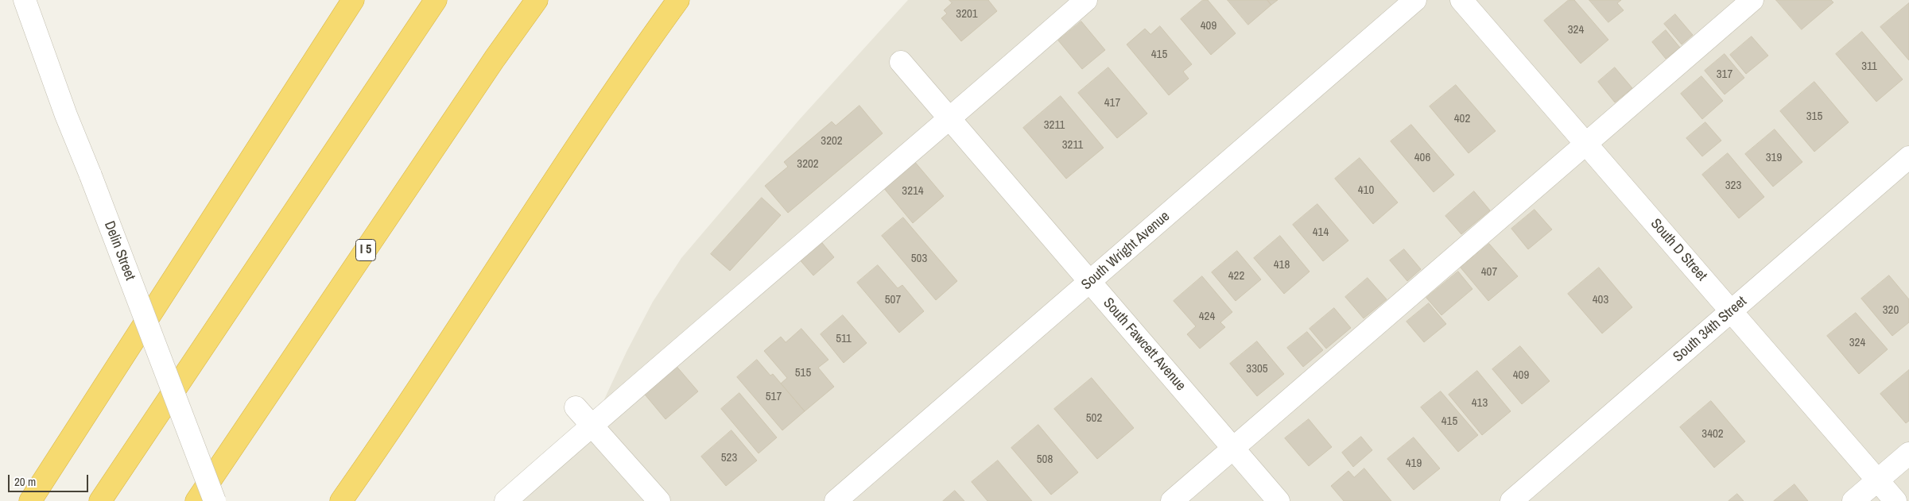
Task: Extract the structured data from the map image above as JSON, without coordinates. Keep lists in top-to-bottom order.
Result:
{
  "streets": {
    "highway": ["I 5"],
    "street": [
      "South D Street",
      "Delin Street",
      "South Wright Avenue",
      "South 34th Street",
      "South Fawcett Avenue"
    ]
  },
  "crossings": [
    ["South D Street", "South 34th Street"],
    ["South Wright Avenue", "South Fawcett Avenue"]
  ],
  "house_numbers": [
    "3201",
    "409",
    "324",
    "415",
    "311",
    "317",
    "417",
    "315",
    "402",
    "3211",
    "3202",
    "3211",
    "406",
    "319",
    "3202",
    "323",
    "410",
    "3214",
    "414",
    "503",
    "418",
    "407",
    "422",
    "507",
    "403",
    "320",
    "424",
    "511",
    "324",
    "3305",
    "515",
    "409",
    "517",
    "413",
    "502",
    "415",
    "3402",
    "523",
    "508",
    "419"
  ],
  "scale_bar": "20 m"
}
